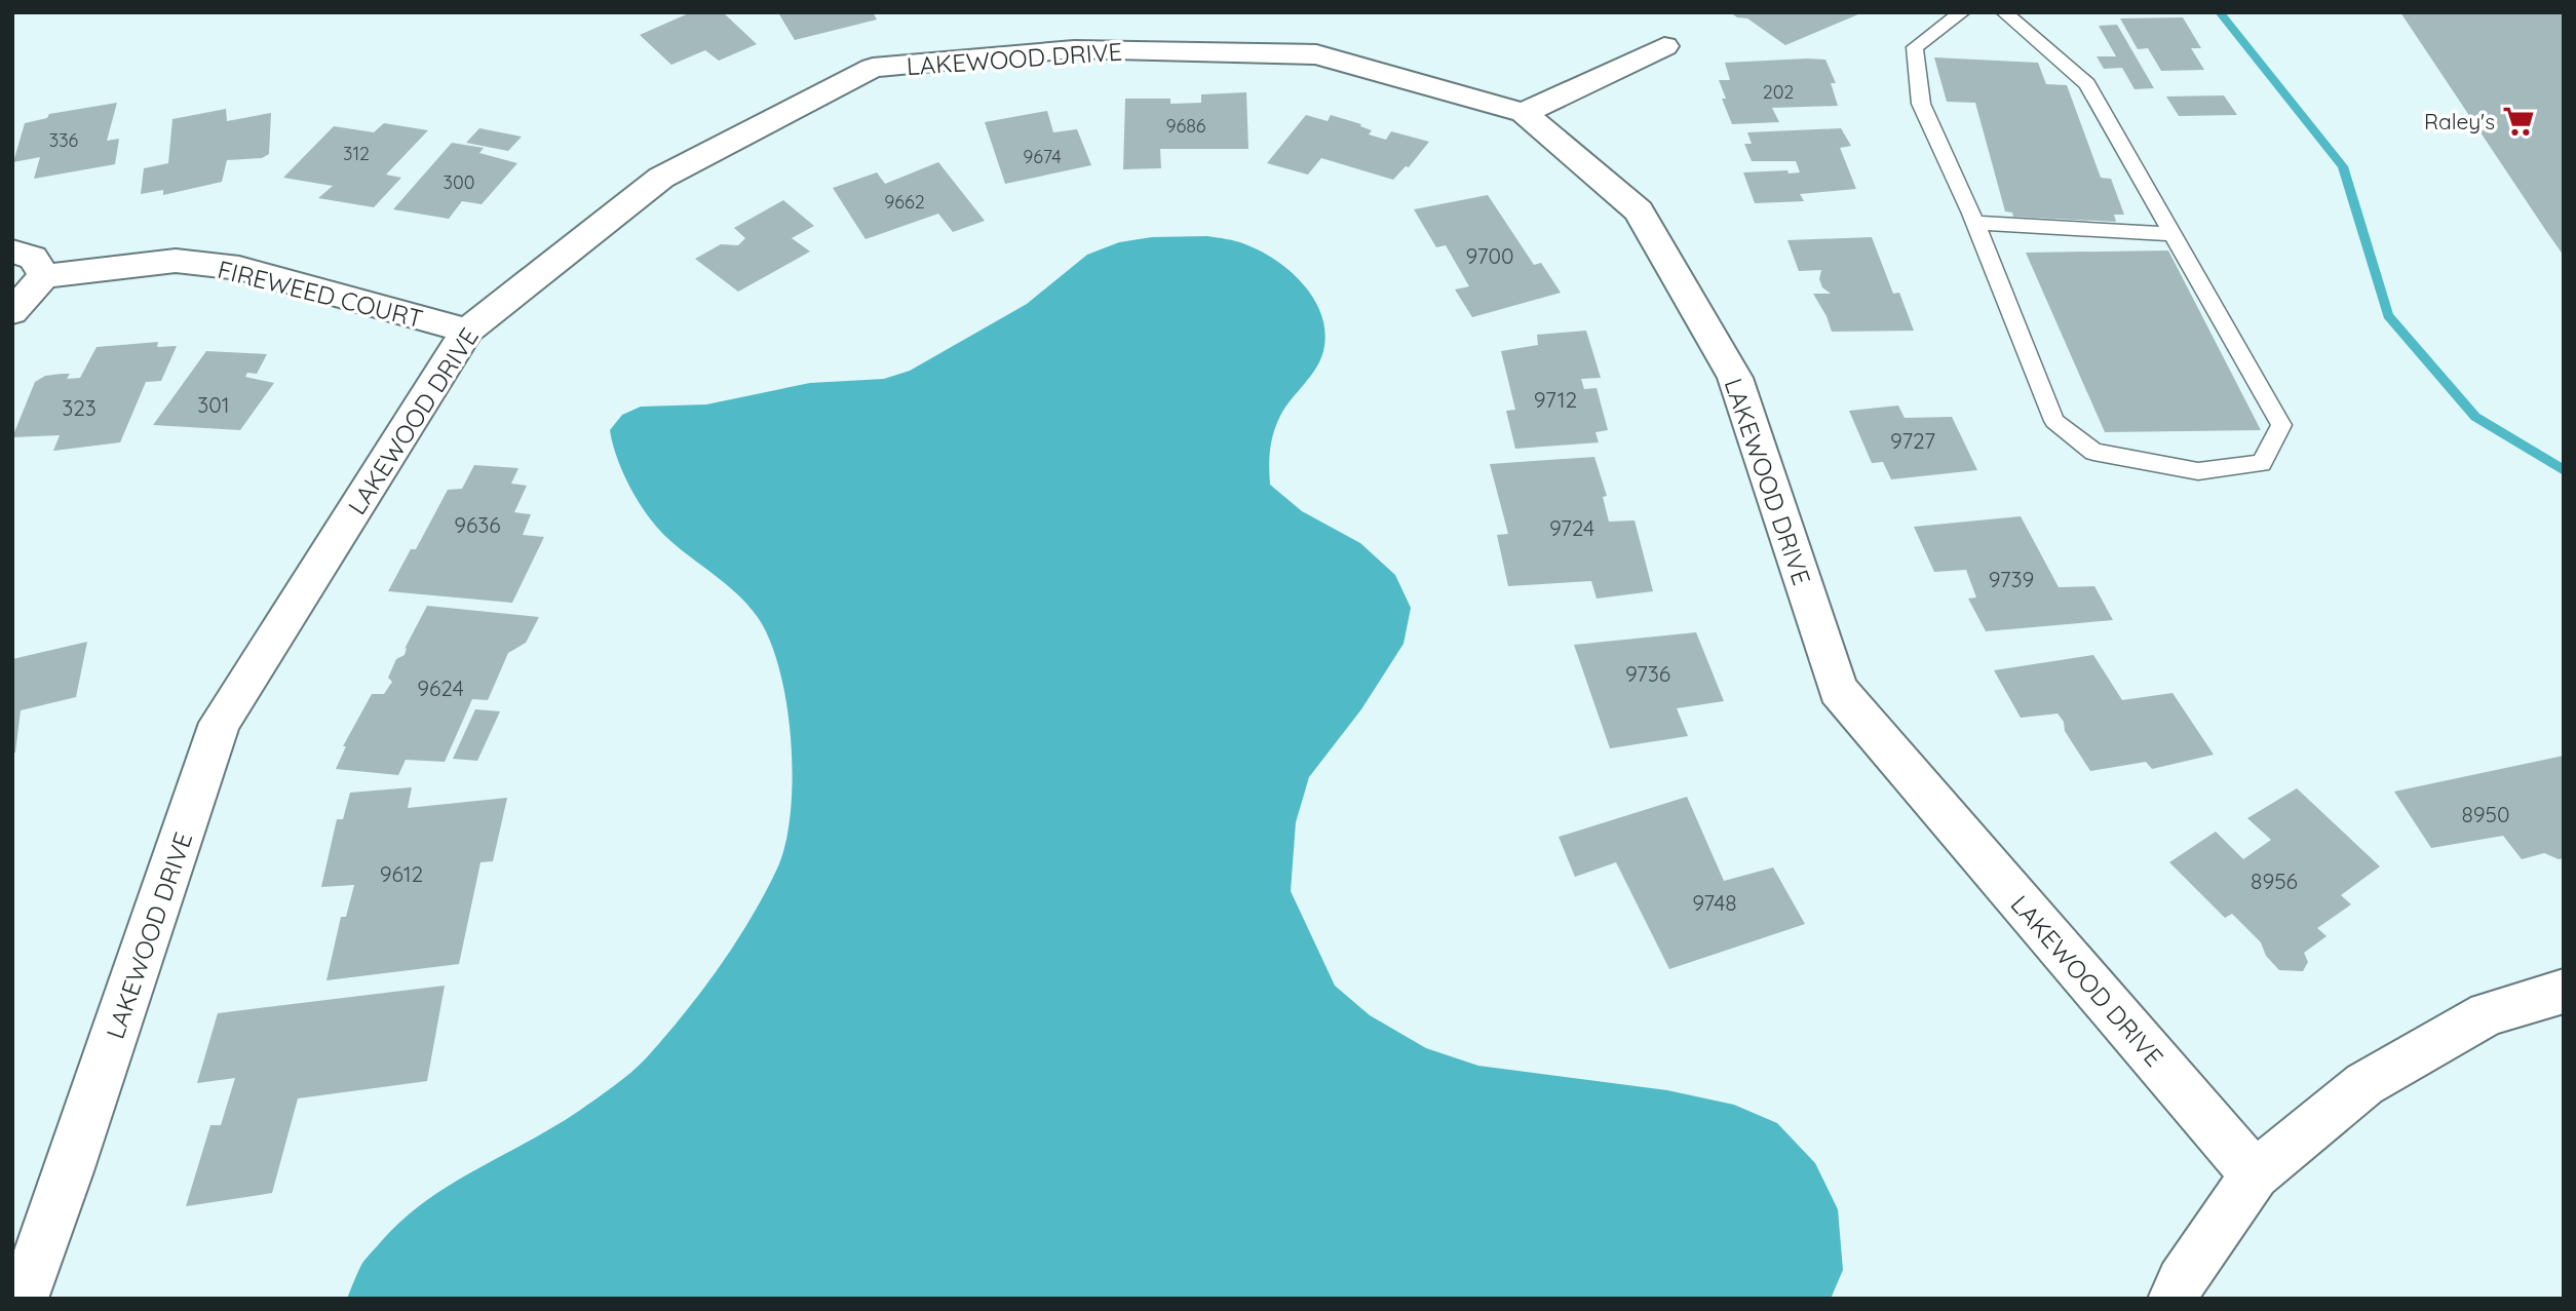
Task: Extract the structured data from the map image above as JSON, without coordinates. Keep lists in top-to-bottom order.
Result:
{
  "streets": {
    "street": ["LAKEWOOD DRIVE", "FIREWEED COURT"]
  },
  "crossings": [
    ["LAKEWOOD DRIVE", "FIREWEED COURT"]
  ],
  "places": {
    "supermarket": ["Raley's"]
  },
  "house_numbers": [
    "202",
    "9686",
    "336",
    "312",
    "9674",
    "300",
    "9662",
    "9700",
    "9712",
    "301",
    "323",
    "9727",
    "9636",
    "9724",
    "9739",
    "9736",
    "9624",
    "8950",
    "9612",
    "8956",
    "9748"
  ]
}
